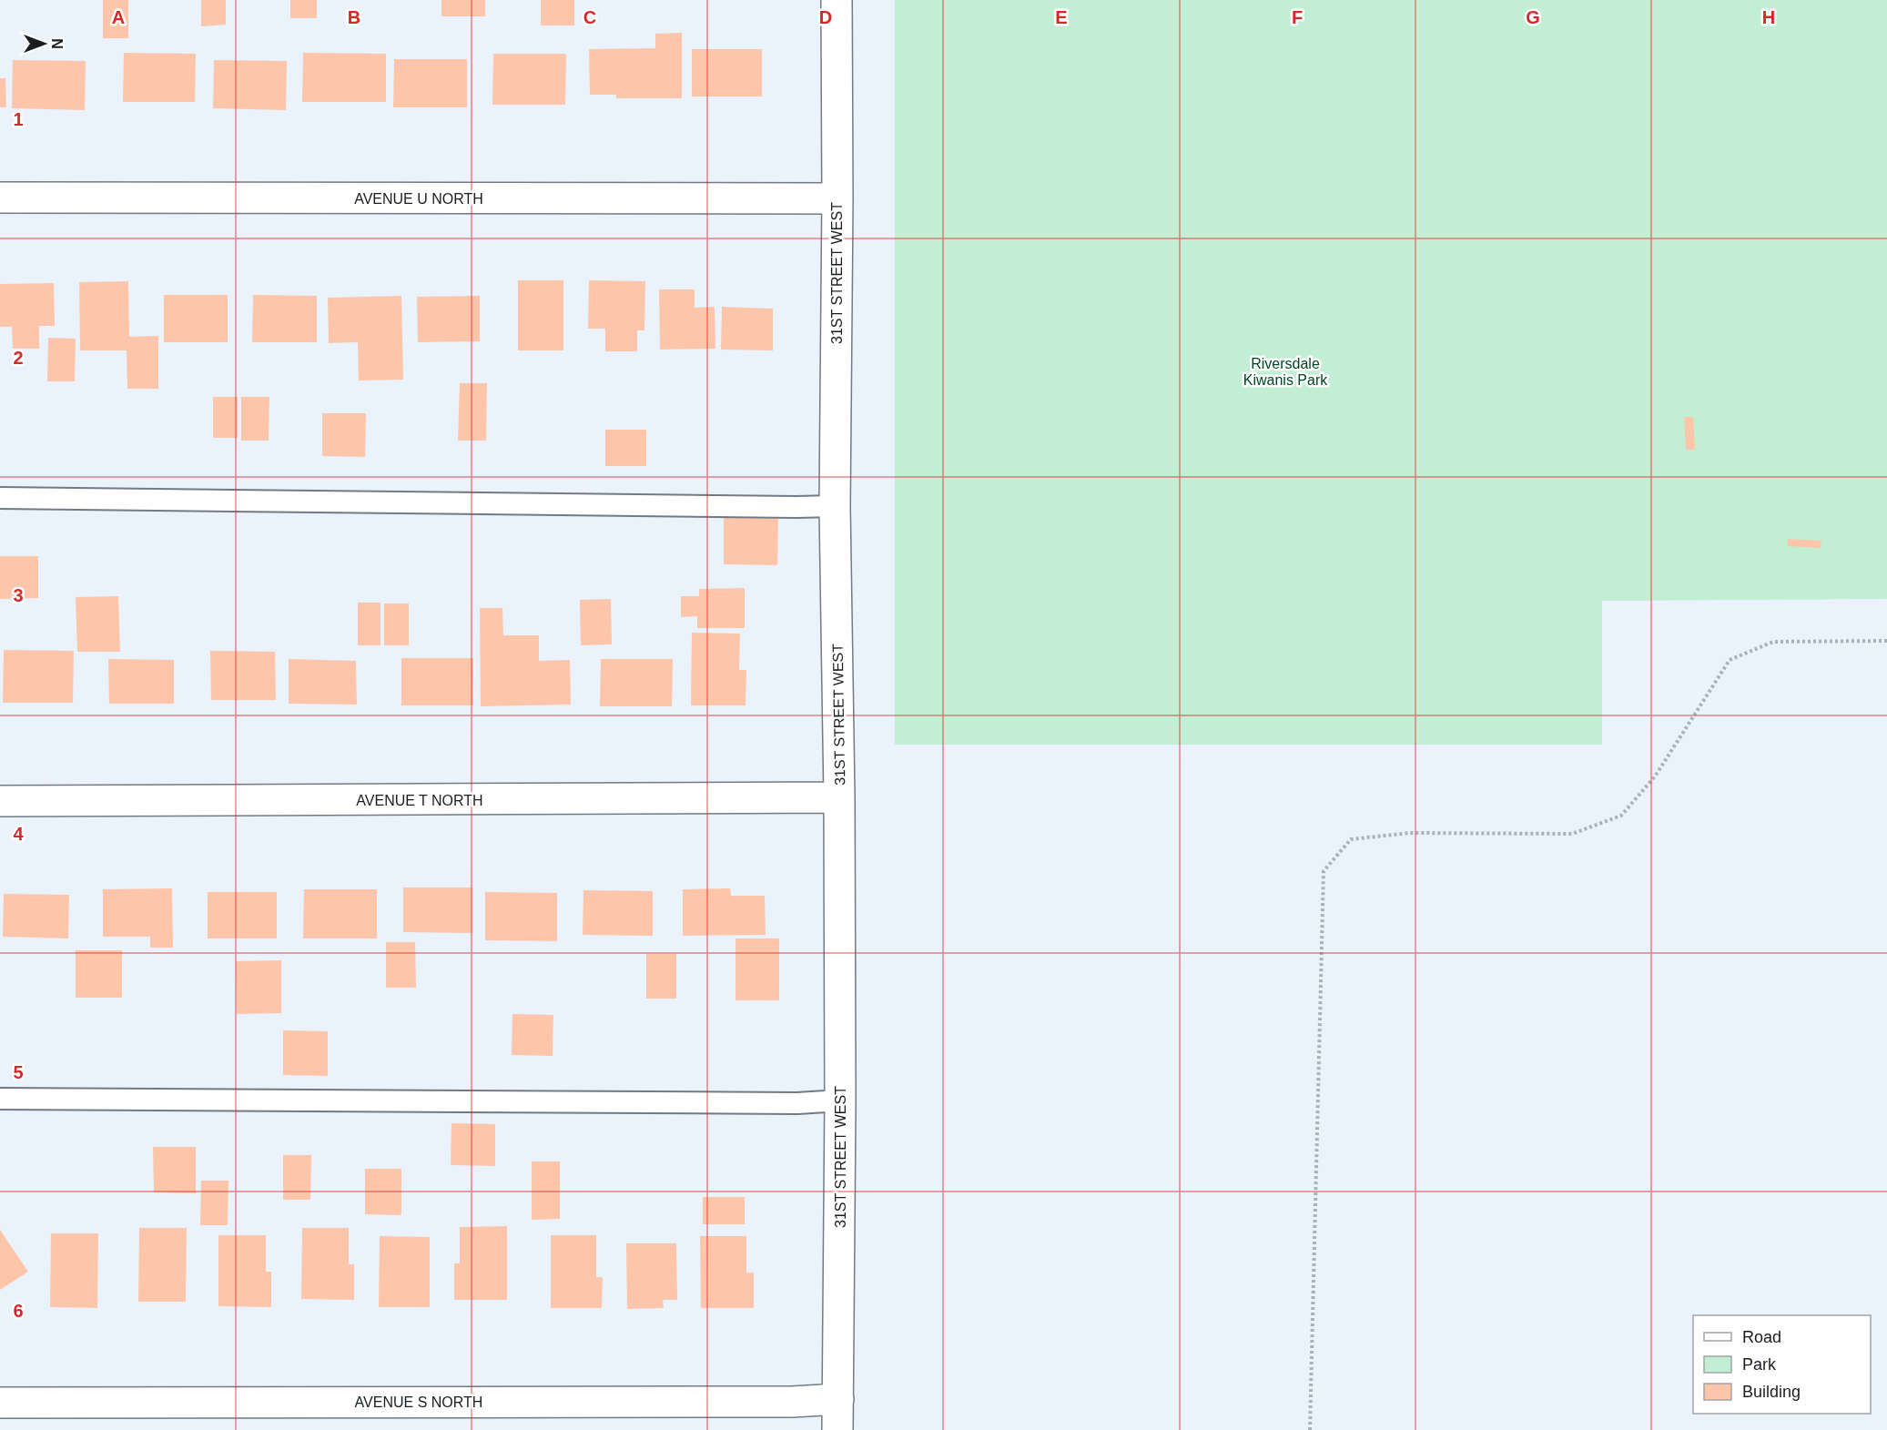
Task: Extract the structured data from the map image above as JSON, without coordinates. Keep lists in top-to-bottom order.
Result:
{
  "streets": {
    "street": [
      "AVENUE U NORTH",
      "31ST STREET WEST",
      "AVENUE T NORTH",
      "AVENUE S NORTH"
    ]
  },
  "crossings": [
    ["AVENUE U NORTH", "31ST STREET WEST"],
    ["31ST STREET WEST", "AVENUE T NORTH"],
    ["31ST STREET WEST", "AVENUE S NORTH"]
  ],
  "parks": ["Riversdale Kiwanis Park"],
  "legend": ["Road", "Park", "Building"],
  "north": "right",
  "grid": {
    "columns": [
      "A",
      "B",
      "C",
      "D",
      "E",
      "F",
      "G",
      "H"
    ],
    "rows": [
      "1",
      "2",
      "3",
      "4",
      "5",
      "6"
    ]
  }
}
